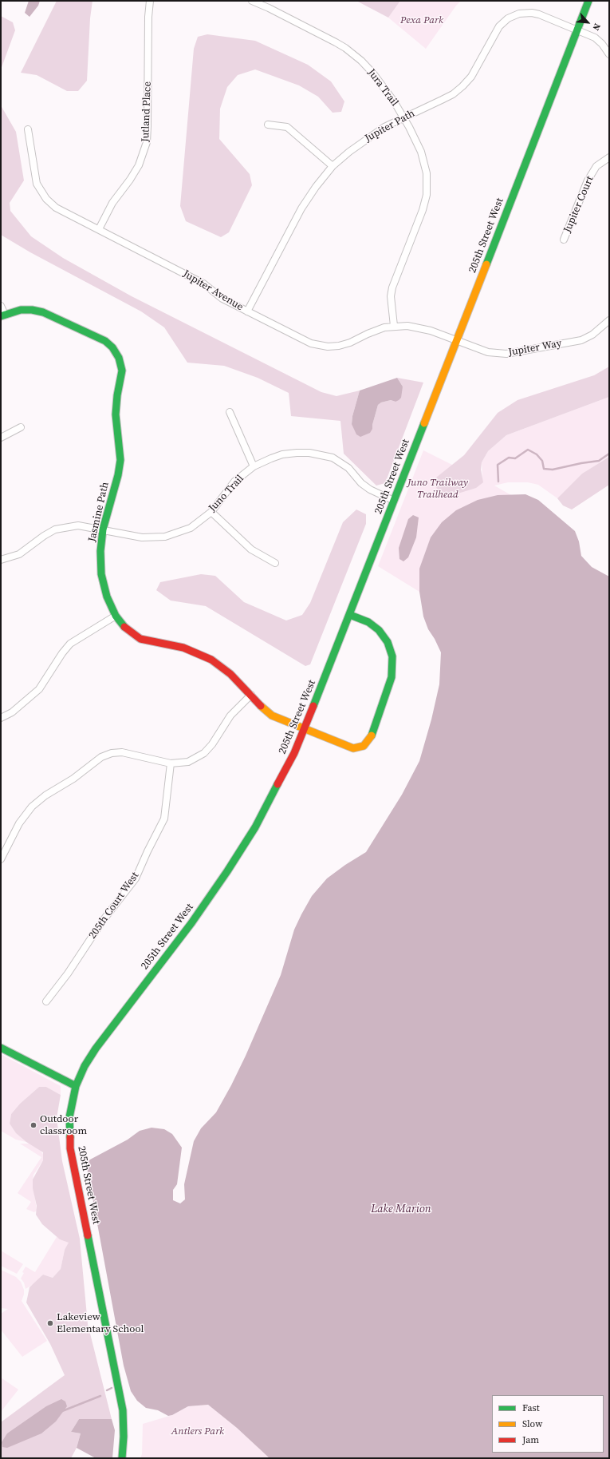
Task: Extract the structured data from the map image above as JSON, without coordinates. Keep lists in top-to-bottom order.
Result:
{
  "streets": {
    "street": [
      "Jura Trail",
      "Jutland Place",
      "Jupiter Path",
      "Jupiter Court",
      "205th Street West",
      "Jupiter Avenue",
      "Jupiter Way",
      "Juno Trail",
      "Jasmine Path",
      "205th Court West"
    ]
  },
  "crossings": [
    ["Jura Trail", "Jupiter Path"],
    ["Jura Trail", "Jupiter Avenue"],
    ["Jutland Place", "Jupiter Avenue"],
    ["Jupiter Path", "205th Street West"],
    ["Jupiter Path", "Jupiter Avenue"],
    ["205th Street West", "Jupiter Avenue"],
    ["205th Street West", "Jupiter Way"],
    ["205th Street West", "Juno Trail"],
    ["205th Street West", "Jasmine Path"],
    ["Jupiter Avenue", "Jupiter Way"],
    ["Juno Trail", "Jasmine Path"]
  ],
  "water": ["Lake Marion"],
  "parks": ["Pexa Park", "Juno Trailway Trailhead", "Antlers Park"],
  "places": ["Outdoor classroom", "Lakeview Elementary School"],
  "legend": ["Fast", "Slow", "Jam"],
  "north": "bottom right"
}
